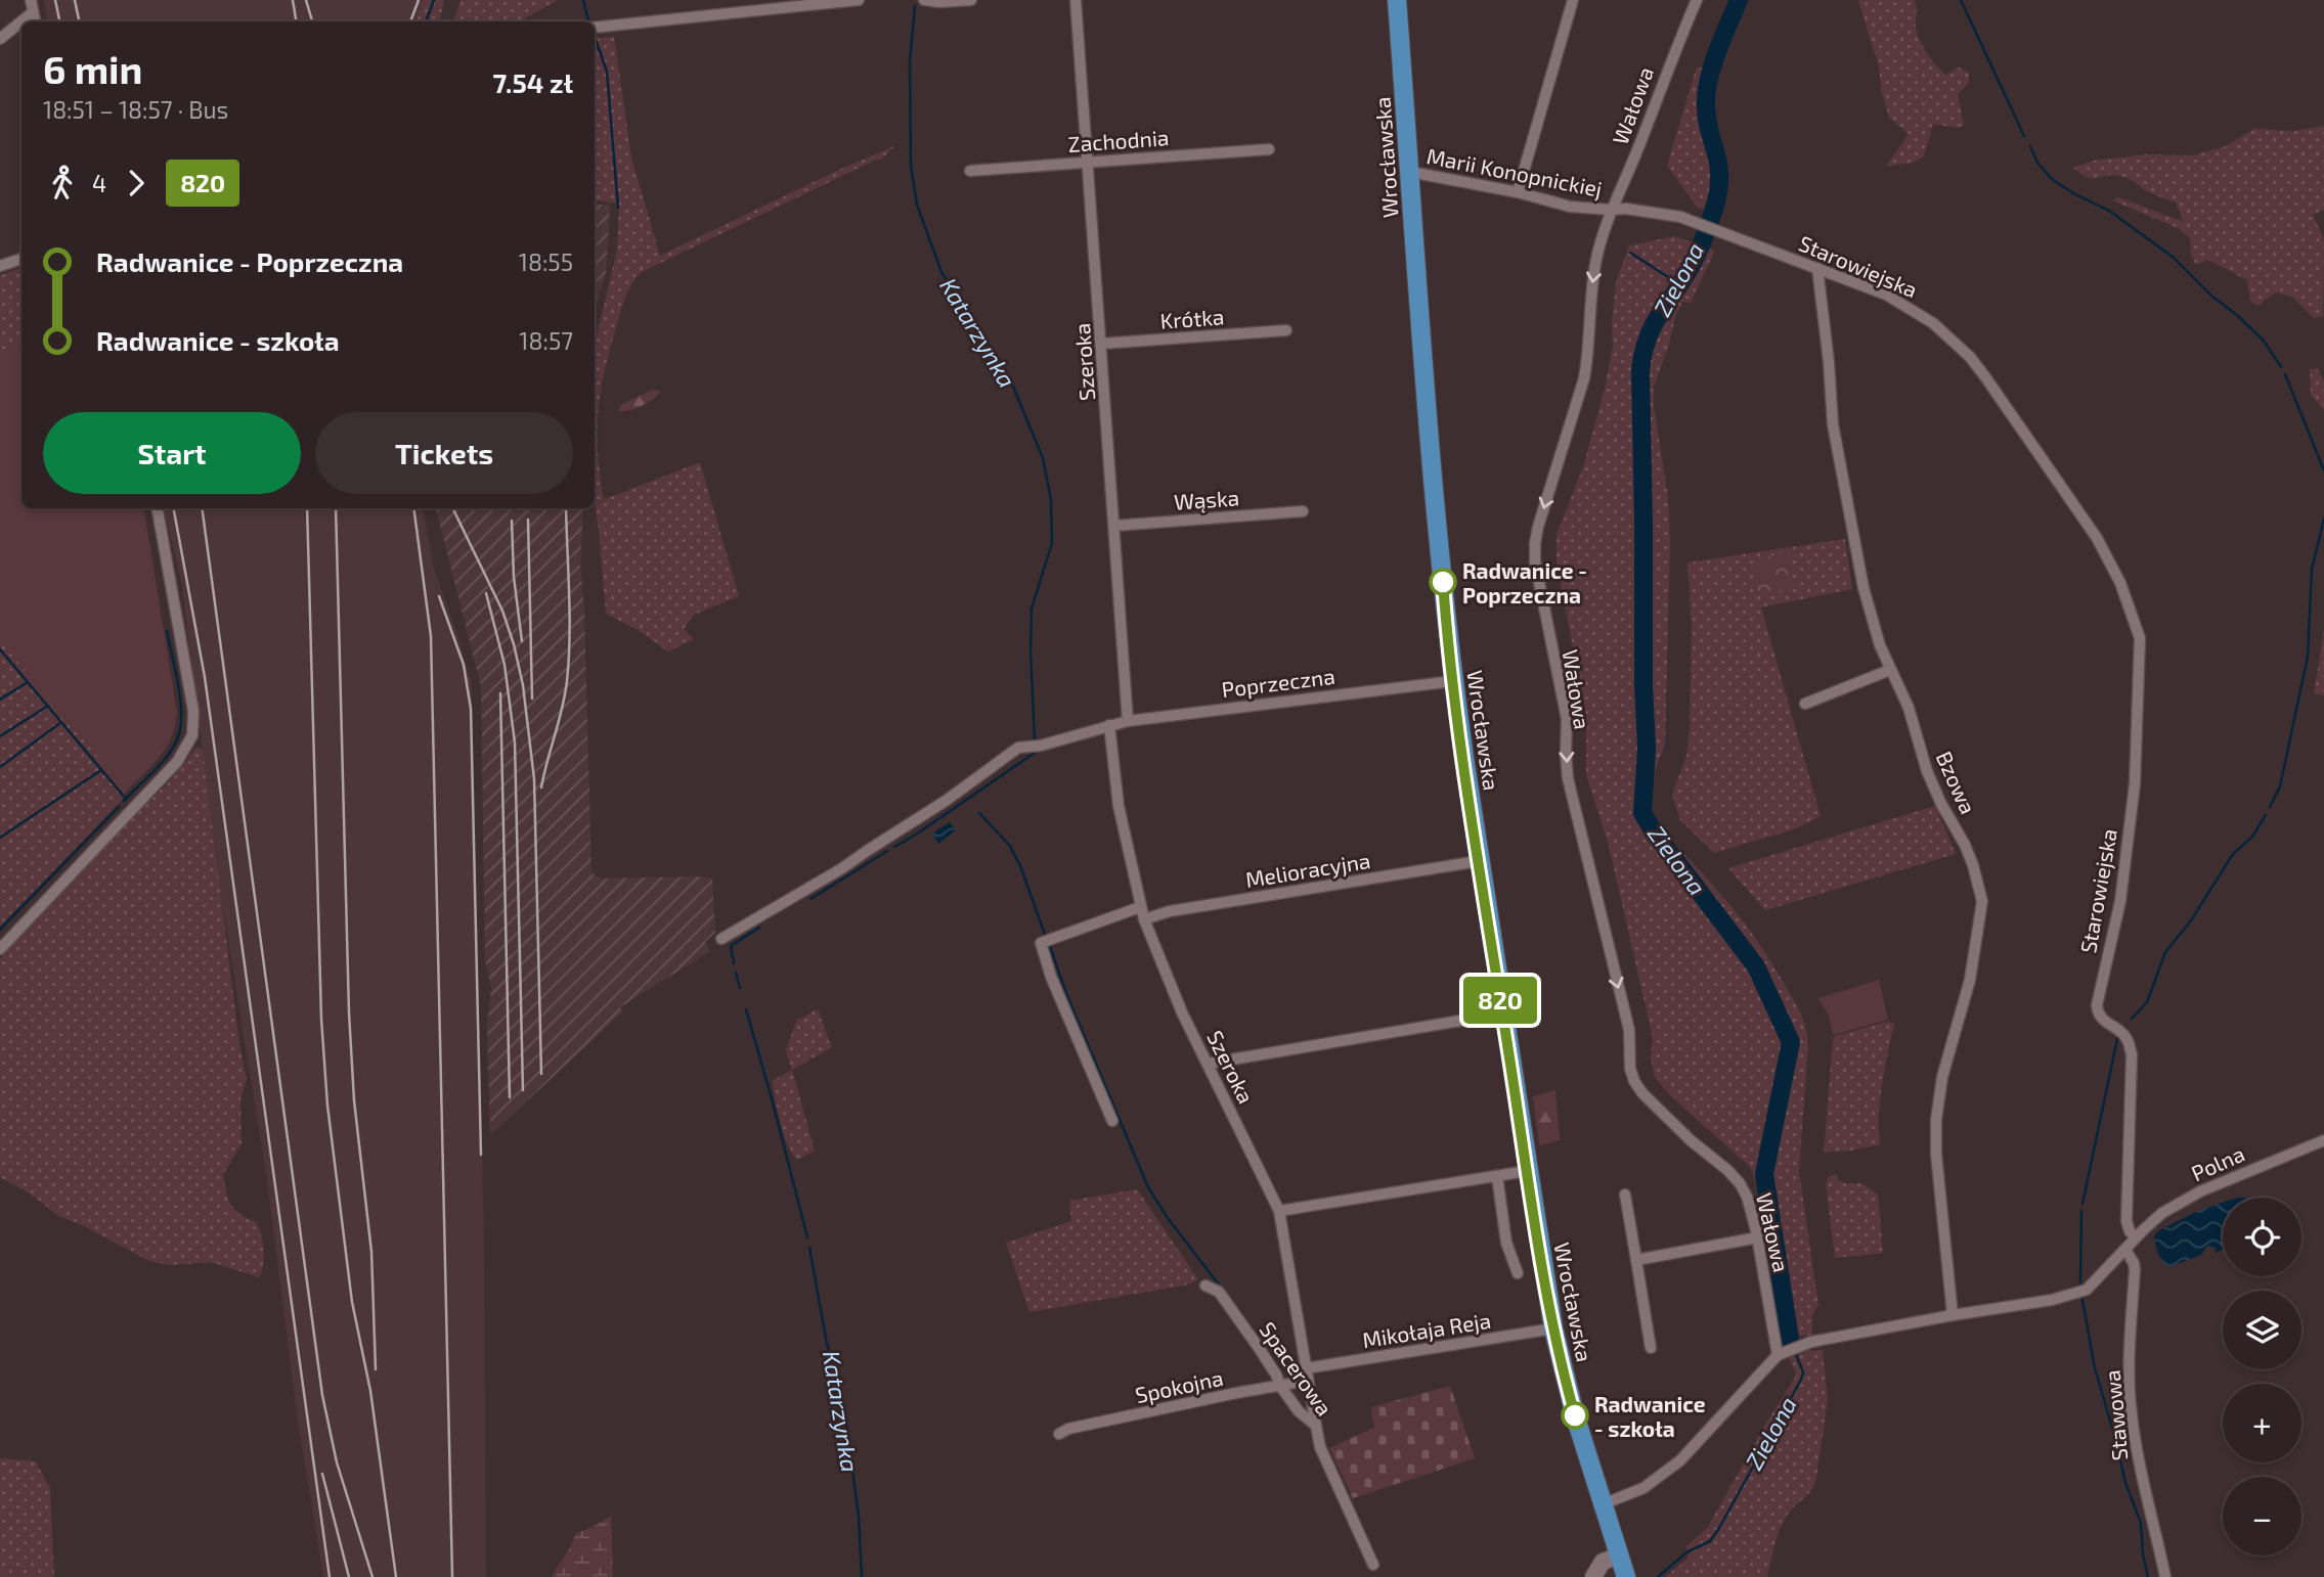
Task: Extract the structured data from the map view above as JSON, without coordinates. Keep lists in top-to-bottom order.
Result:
{
  "streets": {
    "main road": ["Wrocławska"],
    "street": [
      "Wałowa",
      "Zachodnia",
      "Marii Konopnickiej",
      "Starowiejska",
      "Krótka",
      "Szeroka",
      "Wąska",
      "Poprzeczna",
      "Bzowa",
      "Melioracyjna",
      "Polna",
      "Mikołaja Reja",
      "Spacerowa",
      "Spokojna",
      "Stawowa"
    ]
  },
  "crossings": [
    ["Wałowa", "Marii Konopnickiej"],
    ["Wałowa", "Starowiejska"],
    ["Zachodnia", "Szeroka"],
    ["Wrocławska", "Marii Konopnickiej"],
    ["Wrocławska", "Poprzeczna"],
    ["Wrocławska", "Melioracyjna"],
    ["Wrocławska", "Mikołaja Reja"],
    ["Marii Konopnickiej", "Starowiejska"],
    ["Starowiejska", "Bzowa"],
    ["Starowiejska", "Polna"],
    ["Krótka", "Szeroka"],
    ["Szeroka", "Wąska"],
    ["Szeroka", "Poprzeczna"],
    ["Szeroka", "Melioracyjna"],
    ["Szeroka", "Mikołaja Reja"],
    ["Szeroka", "Spacerowa"],
    ["Szeroka", "Spokojna"],
    ["Spacerowa", "Spokojna"]
  ],
  "one_way": ["Wałowa"],
  "water": ["Zielona", "Katarzynka"],
  "places": ["Radwanice - Poprzeczna", "Radwanice - szkoła"],
  "lines": ["bus line 820"],
  "page": {
    "on_map": "820",
    "heading": ["6 min", "18:51 – 18:57 · Bus", "7.54 zł"],
    "legs": ["4", "820"],
    "list": [
      {
        "name": "Radwanice - Poprzeczna",
        "value": "18:55"
      },
      {
        "name": "Radwanice - szkoła",
        "value": "18:57"
      }
    ],
    "buttons": ["Start", "Tickets"],
    "map_buttons": ["+", "−"]
  }
}
